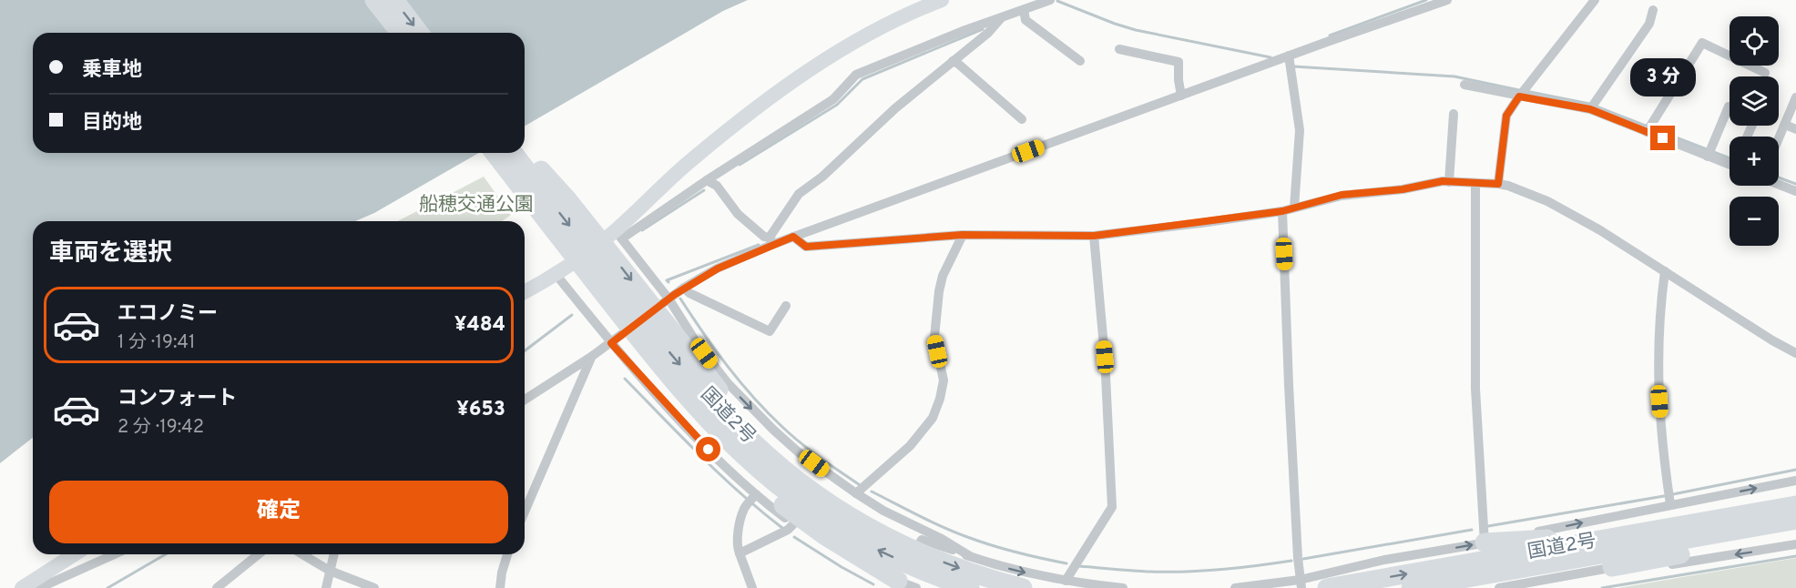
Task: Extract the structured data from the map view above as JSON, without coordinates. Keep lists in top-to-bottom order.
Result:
{
  "streets": {
    "highway": ["国道2号"]
  },
  "parks": ["船穂交通公園"],
  "page": {
    "map_buttons": ["+", "−"],
    "banner": ["乗車地", "目的地"],
    "bubble": "3 分",
    "heading": "車両を選択",
    "list": [
      {
        "name": "エコノミー",
        "note": "1 分 · 19:41",
        "value": "¥484"
      },
      {
        "name": "コンフォート",
        "note": "2 分 · 19:42",
        "value": "¥653"
      }
    ],
    "buttons": "確定"
  }
}
